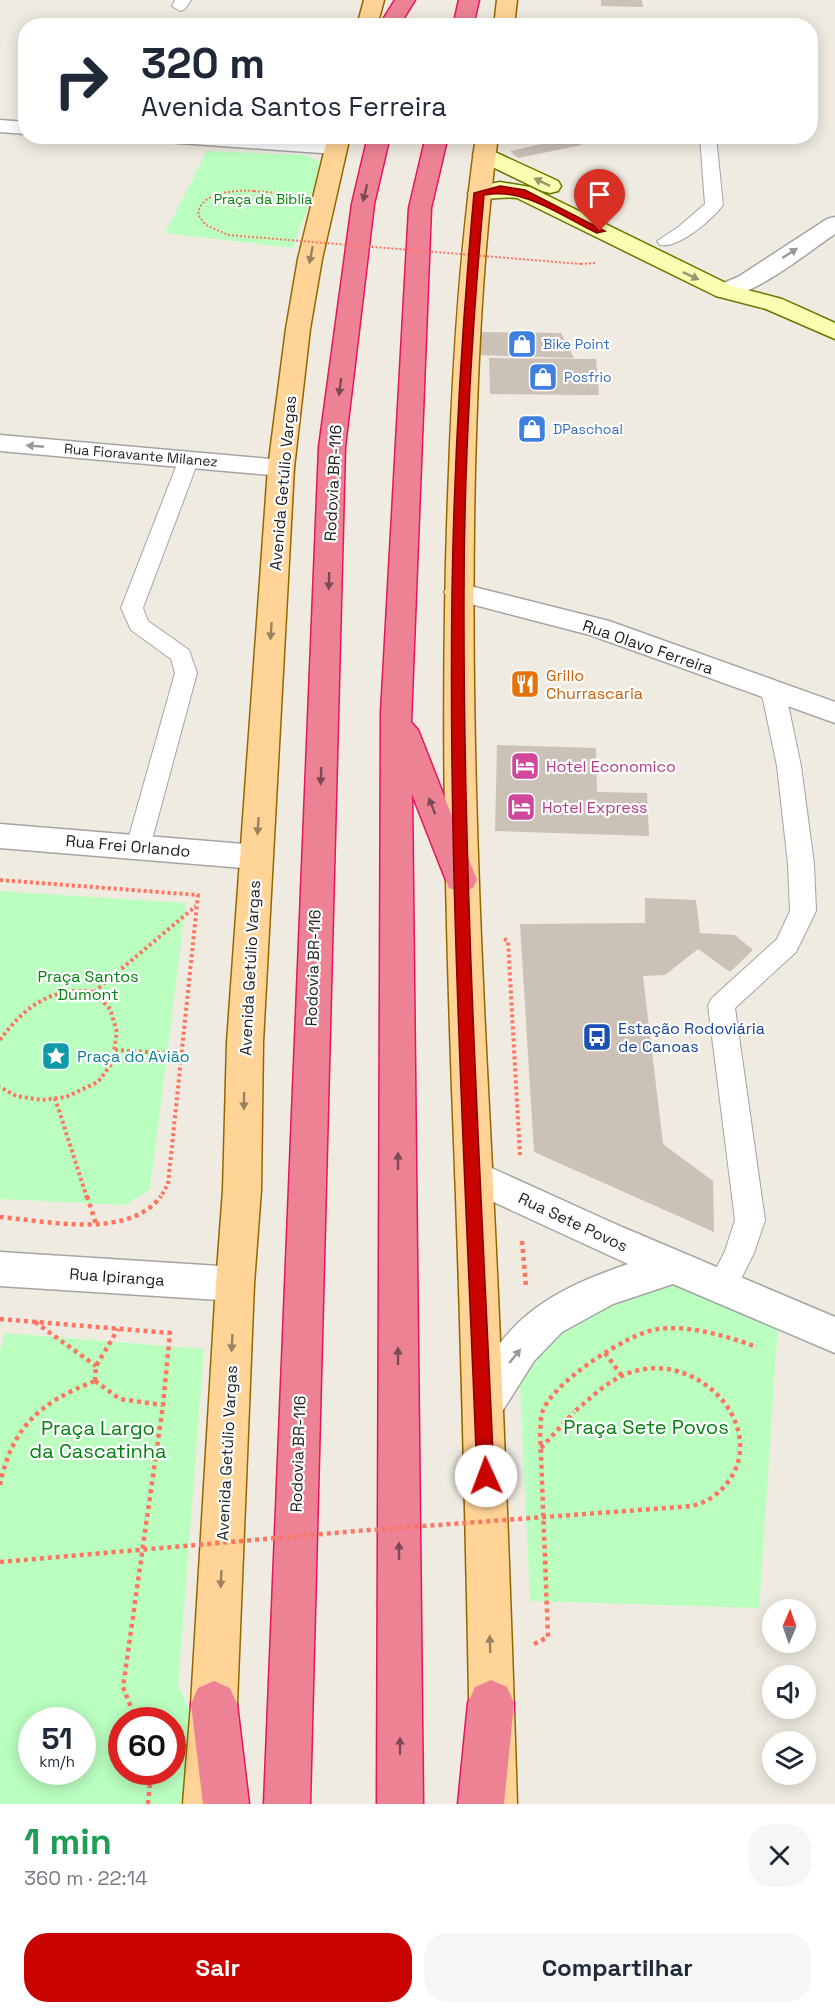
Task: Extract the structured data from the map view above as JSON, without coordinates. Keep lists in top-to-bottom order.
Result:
{
  "streets": {
    "highway": ["Rodovia BR-116"],
    "main road": ["Avenida Getúlio Vargas"],
    "street": [
      "Rua Fioravante Milanez",
      "Rua Olavo Ferreira",
      "Rua Frei Orlando",
      "Rua Sete Povos",
      "Rua Ipiranga"
    ]
  },
  "crossings": [
    ["Rua Fioravante Milanez", "Avenida Getúlio Vargas"],
    ["Avenida Getúlio Vargas", "Rua Frei Orlando"],
    ["Avenida Getúlio Vargas", "Rua Ipiranga"]
  ],
  "one_way": ["Rua Fioravante Milanez"],
  "parks": [
    "Praça da Biblía",
    "Praça Santos Dumont",
    "Praça Sete Povos",
    "Praça Largo da Cascatinha"
  ],
  "places": {
    "shop": ["Bike Point", "Posfrio", "DPaschoal"],
    "restaurant": ["Grillo Churrascaria"],
    "hotel": ["Hotel Economico", "Hotel Express"],
    "bus stop": ["Estação Rodoviária de Canoas"],
    "place": ["Praça do Avião"]
  },
  "north": "top",
  "page": {
    "turn": ["320 m", "Avenida Santos Ferreira"],
    "speed": "51 km/h",
    "limit": "60",
    "heading": ["1 min", "360 m · 22:14"],
    "buttons": ["Sair", "Compartilhar"]
  }
}
